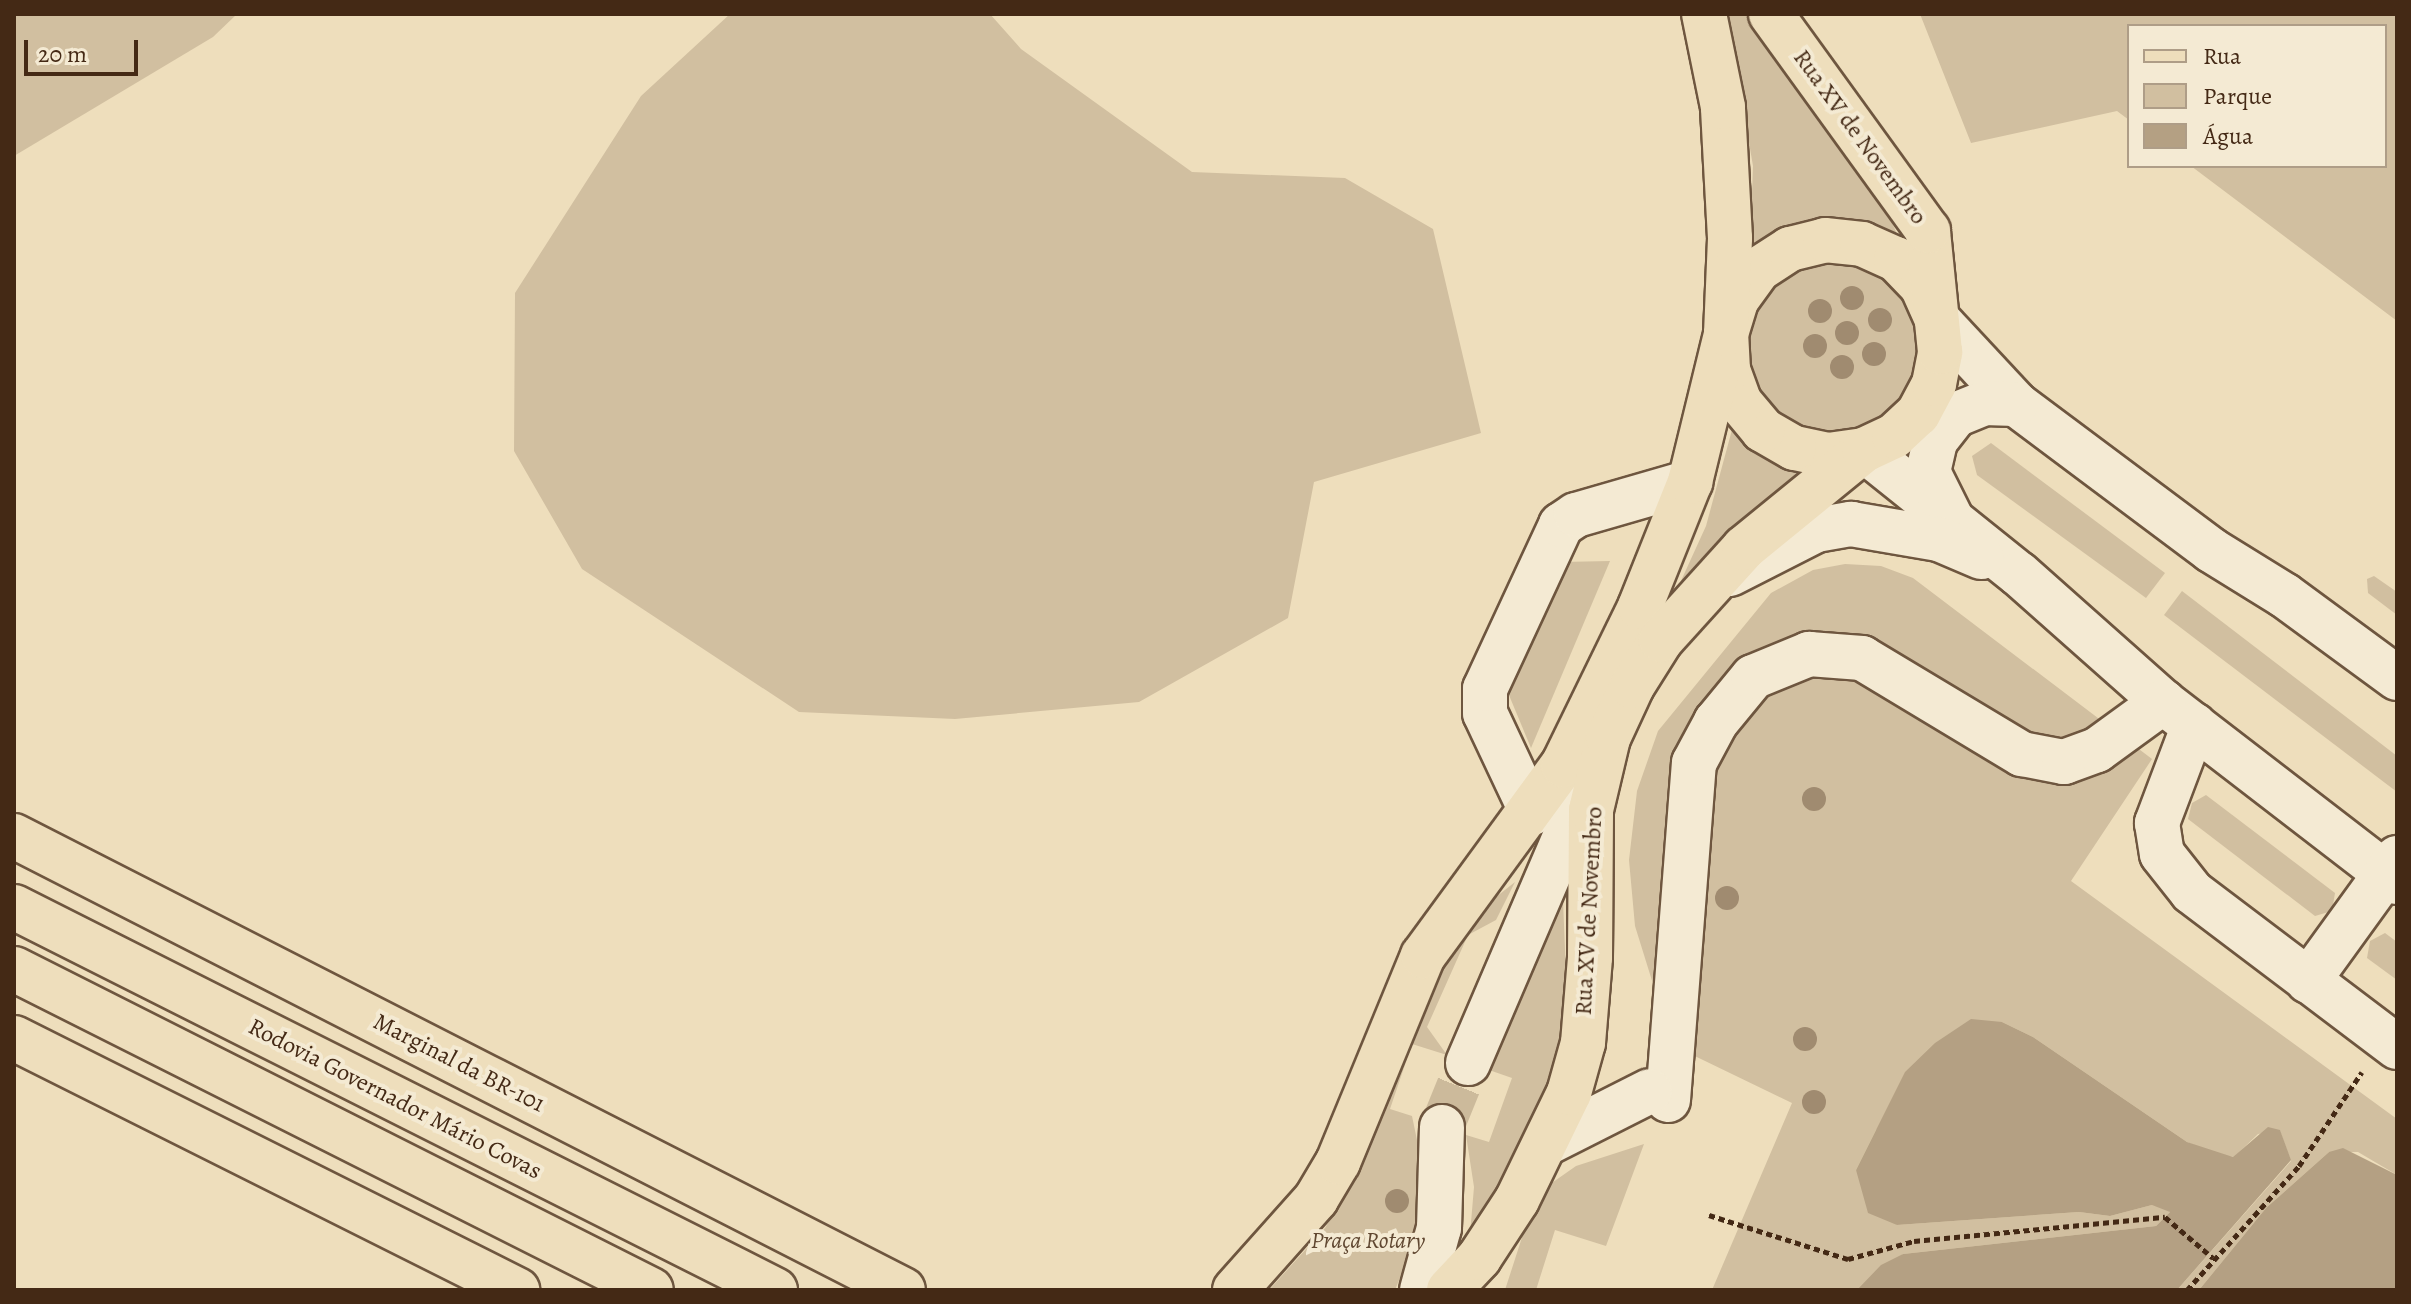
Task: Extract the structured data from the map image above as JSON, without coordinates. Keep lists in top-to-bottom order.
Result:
{
  "streets": {
    "main road": ["Rua XV de Novembro", "Marginal da BR-101", "Rodovia Governador Mário Covas"]
  },
  "parks": ["Praça Rotary"],
  "legend": ["Rua", "Parque", "Água"],
  "scale_bar": "20 m"
}
